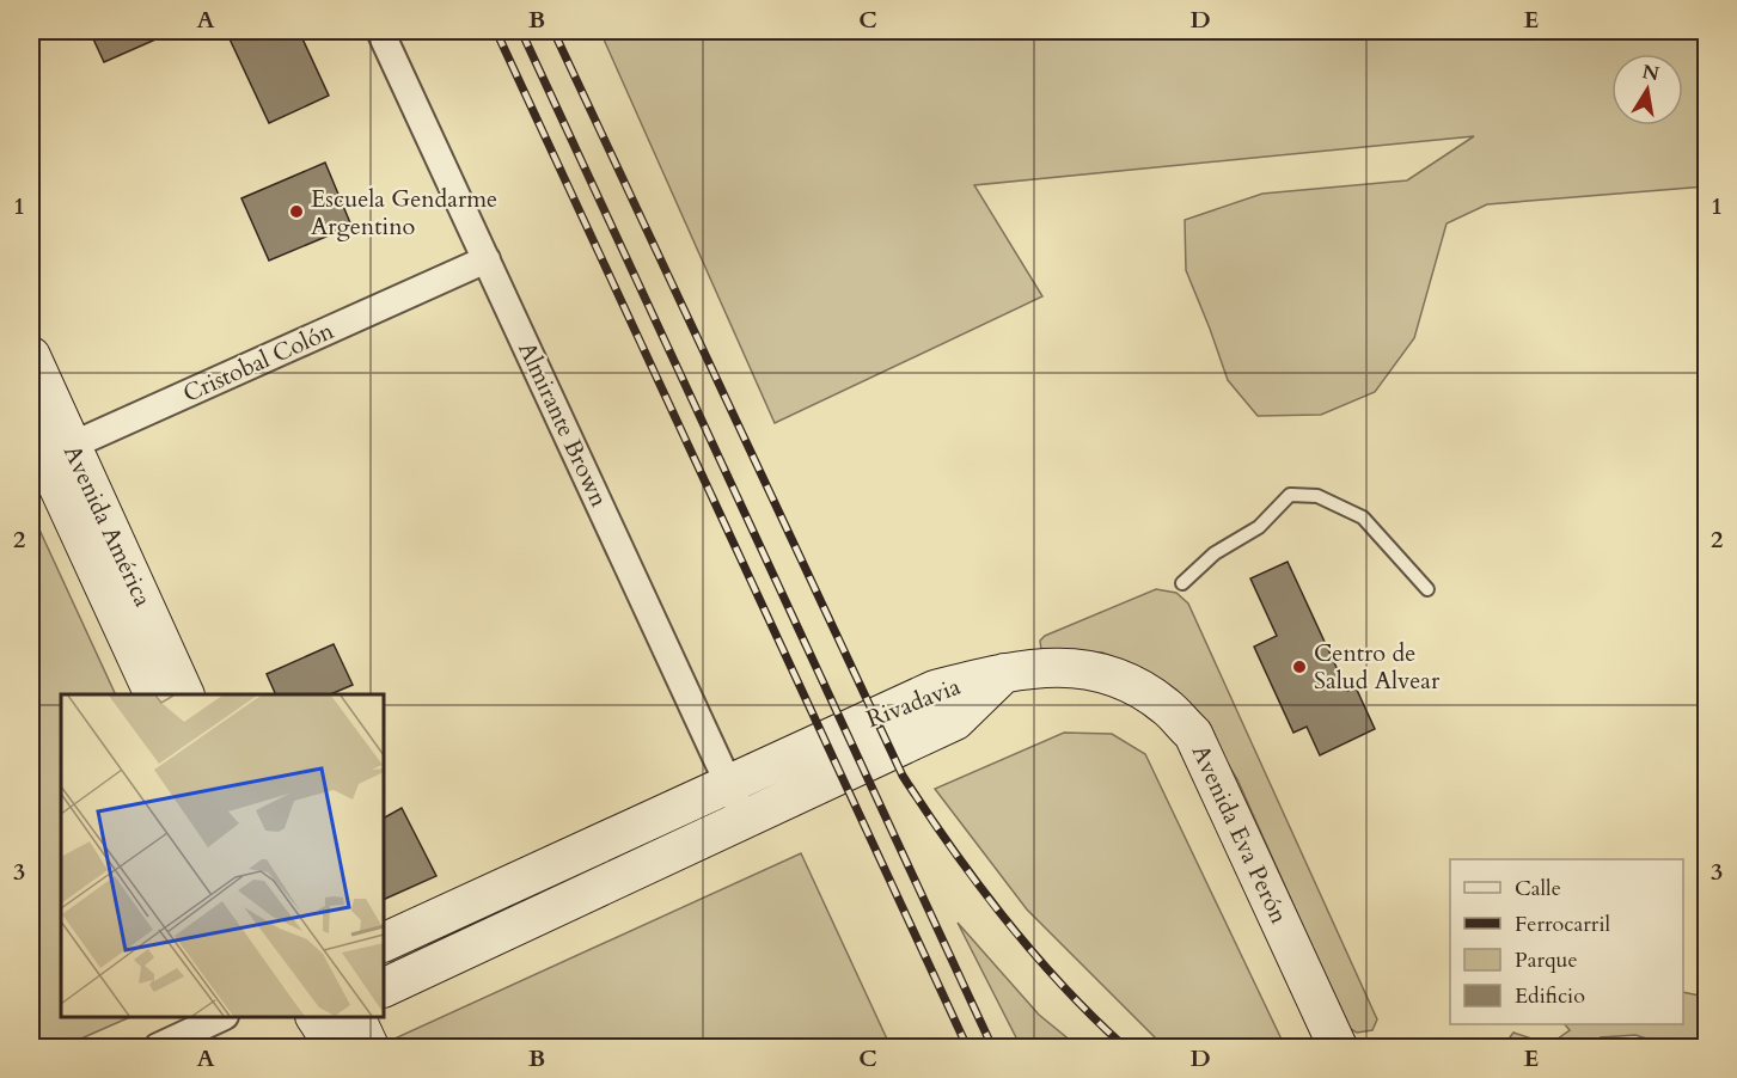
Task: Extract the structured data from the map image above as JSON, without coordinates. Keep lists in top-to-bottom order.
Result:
{
  "streets": {
    "main road": ["Avenida América", "Rivadavia", "Avenida Eva Perón"],
    "street": ["Cristobal Colón", "Almirante Brown"]
  },
  "crossings": [
    ["Cristobal Colón", "Almirante Brown"],
    ["Cristobal Colón", "Avenida América"],
    ["Almirante Brown", "Rivadavia"],
    ["Rivadavia", "Avenida Eva Perón"]
  ],
  "places": ["Escuela Gendarme Argentino", "Centro de Salud Alvear"],
  "legend": [
    "Calle",
    "Ferrocarril",
    "Parque",
    "Edificio"
  ],
  "north": "top",
  "grid": {
    "columns": [
      "A",
      "B",
      "C",
      "D",
      "E"
    ],
    "rows": ["1", "2", "3"]
  }
}
